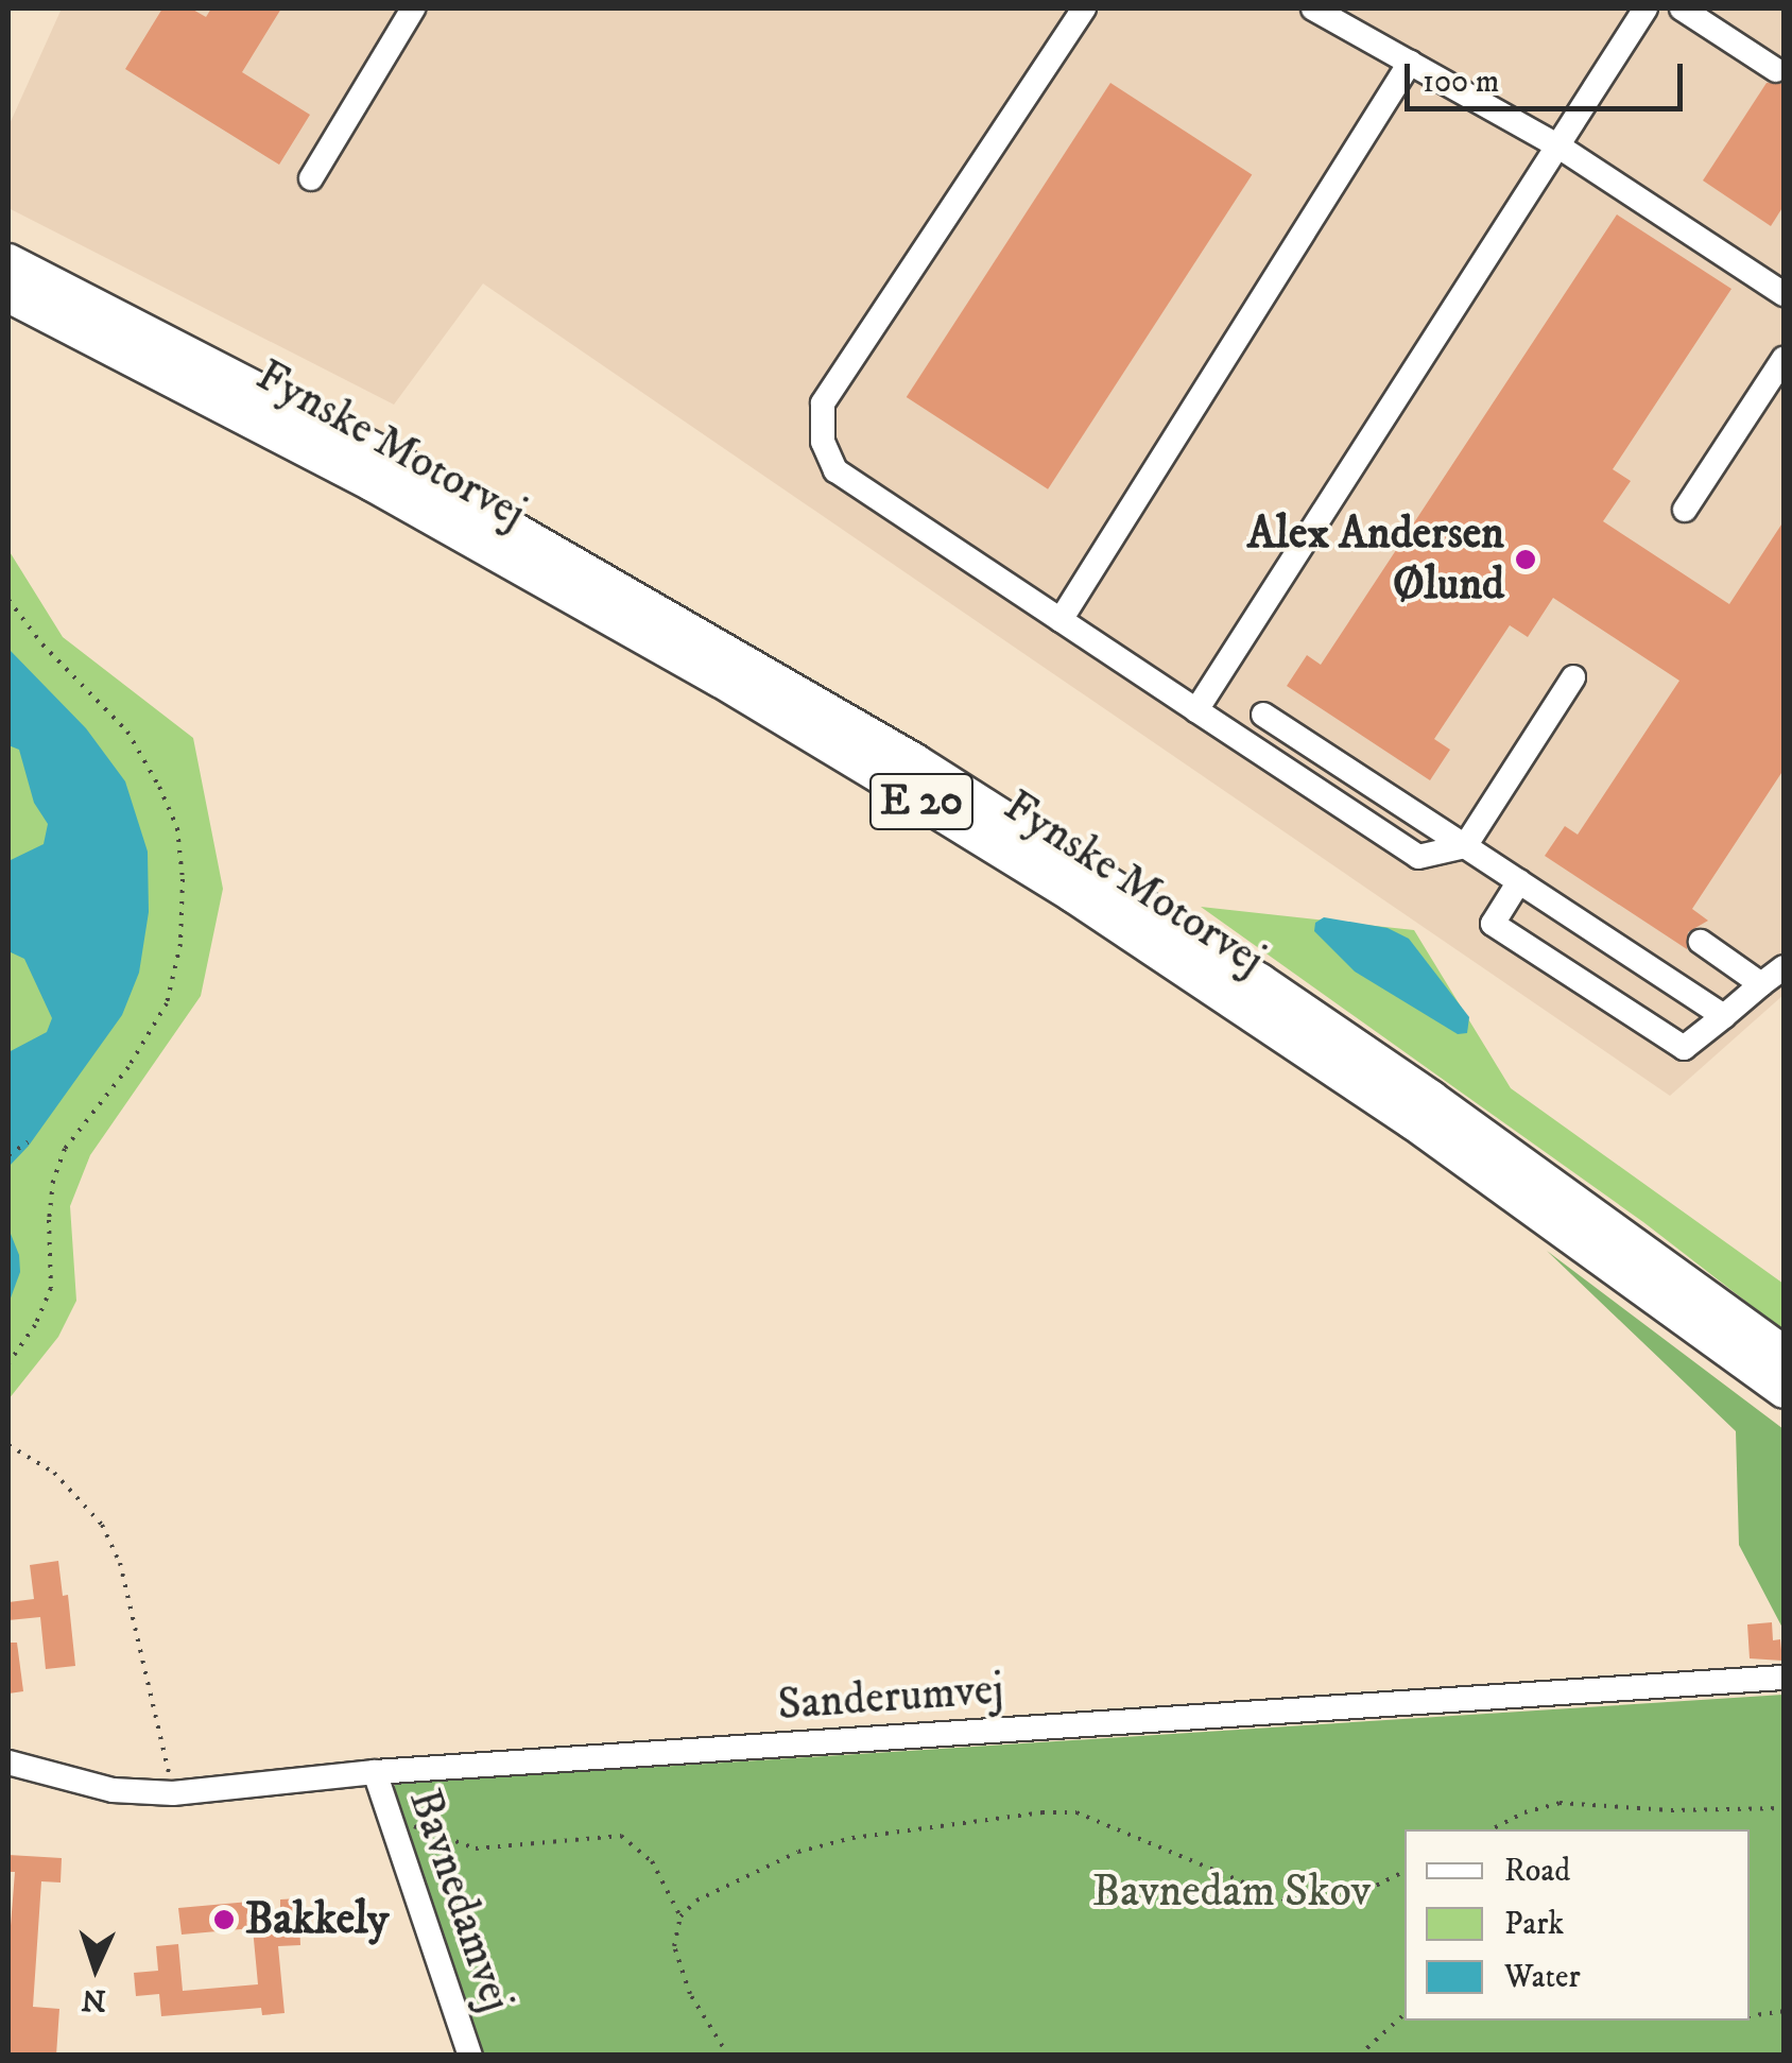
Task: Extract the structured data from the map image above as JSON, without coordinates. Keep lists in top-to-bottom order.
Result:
{
  "streets": {
    "highway": ["Fynske Motorvej", "E 20"],
    "street": ["Sanderumvej", "Bavnedamvej"]
  },
  "crossings": [
    ["Sanderumvej", "Bavnedamvej"]
  ],
  "parks": ["Bavnedam Skov"],
  "places": ["Alex Andersen Ølund", "Bakkely"],
  "legend": ["Road", "Park", "Water"],
  "scale_bar": "100 m",
  "north": "bottom"
}
